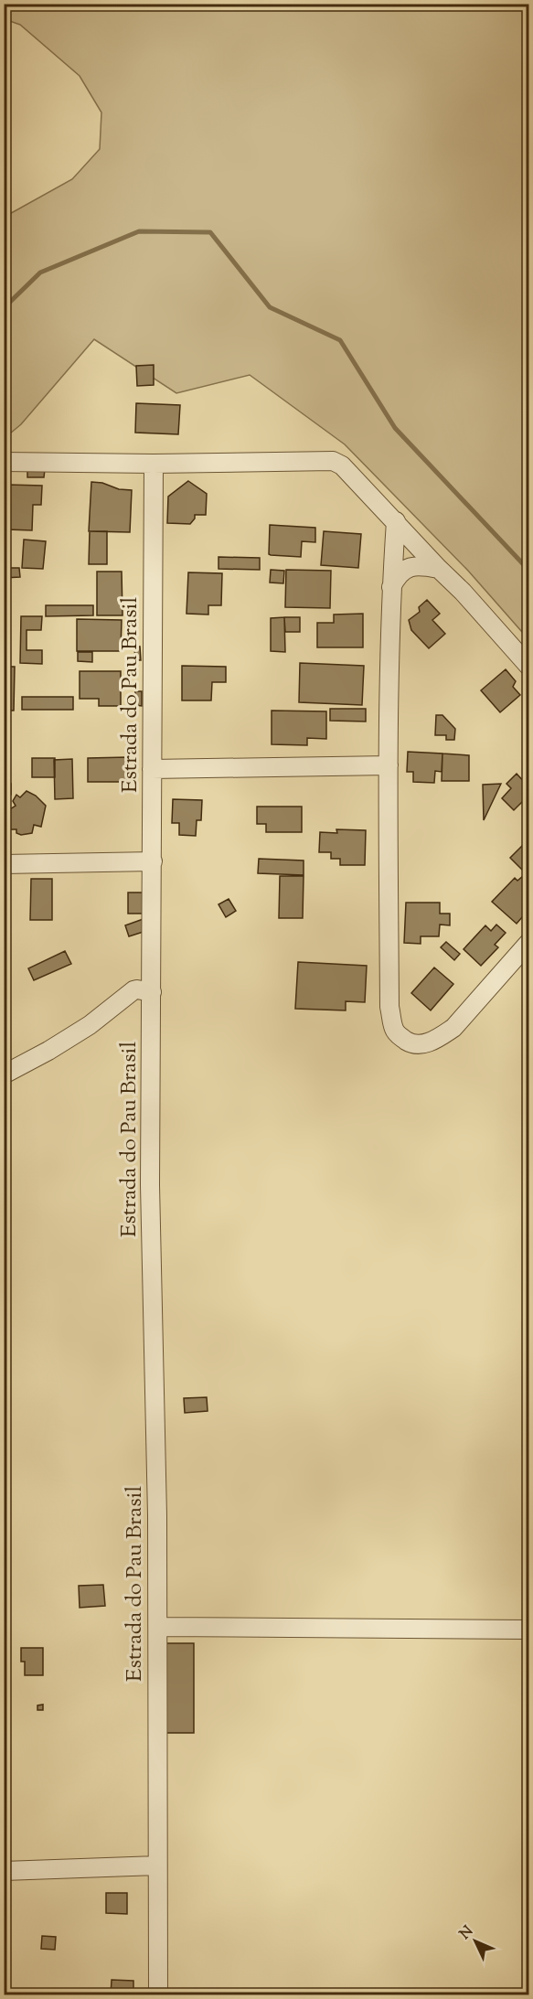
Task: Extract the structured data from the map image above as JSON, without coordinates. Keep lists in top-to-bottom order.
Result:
{
  "streets": {
    "street": ["Estrada do Pau Brasil"]
  },
  "north": "top left"
}
